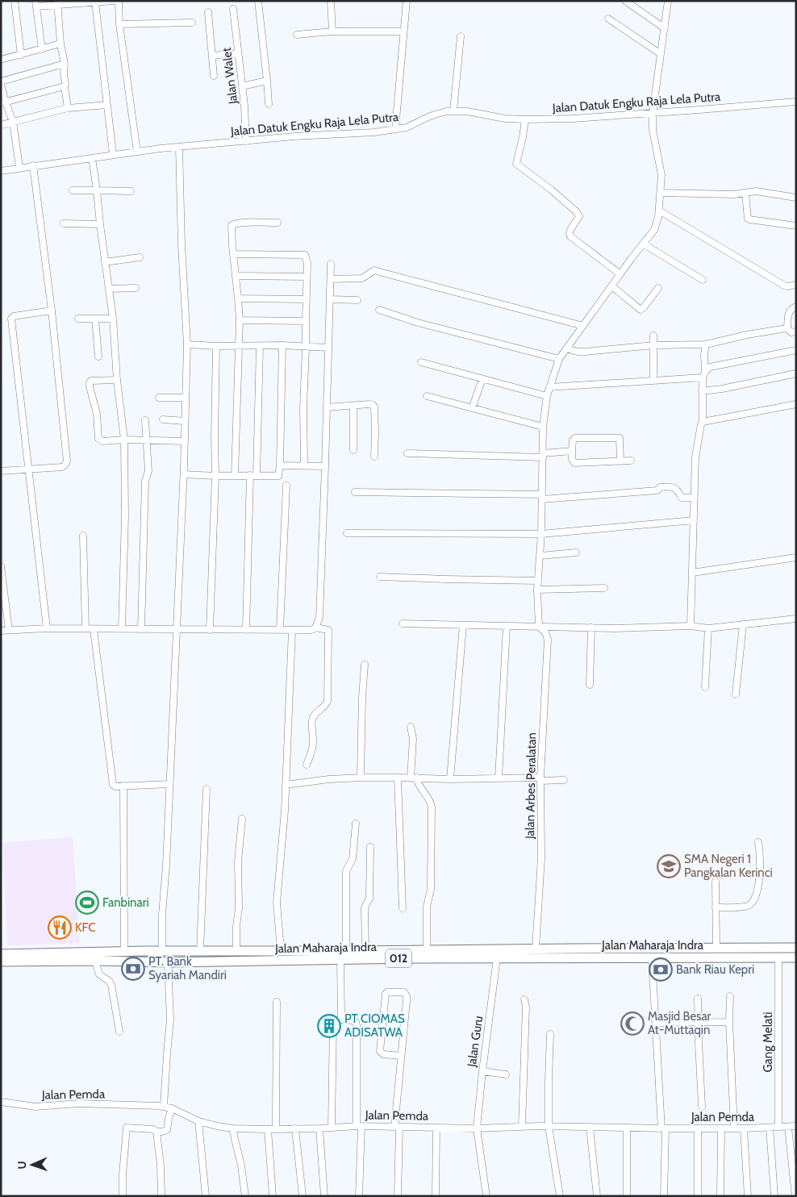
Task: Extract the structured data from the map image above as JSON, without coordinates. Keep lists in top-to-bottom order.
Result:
{
  "streets": {
    "highway": ["Jalan Maharaja Indra", "012"],
    "street": [
      "Jalan Walet",
      "Jalan Datuk Engku Raja Lela Putra",
      "Jalan Arbes Peralatan",
      "Jalan Guru",
      "Gang Melati",
      "Jalan Pemda"
    ]
  },
  "crossings": [
    ["Jalan Walet", "Jalan Datuk Engku Raja Lela Putra"],
    ["Jalan Arbes Peralatan", "Jalan Maharaja Indra"],
    ["Jalan Maharaja Indra", "Jalan Guru"],
    ["Jalan Maharaja Indra", "Gang Melati"],
    ["Jalan Guru", "Jalan Pemda"],
    ["Gang Melati", "Jalan Pemda"]
  ],
  "places": {
    "school or university": ["SMA Negeri 1 Pangkalan Kerinci"],
    "sports": ["Fanbinari"],
    "restaurant": ["KFC"],
    "bank": ["PT. Bank Syariah Mandiri", "Bank Riau Kepri"],
    "mosque": ["Masjid Besar At-Muttaqin"],
    "building": ["PT CIOMAS ADISATWA"]
  },
  "north": "left"
}
